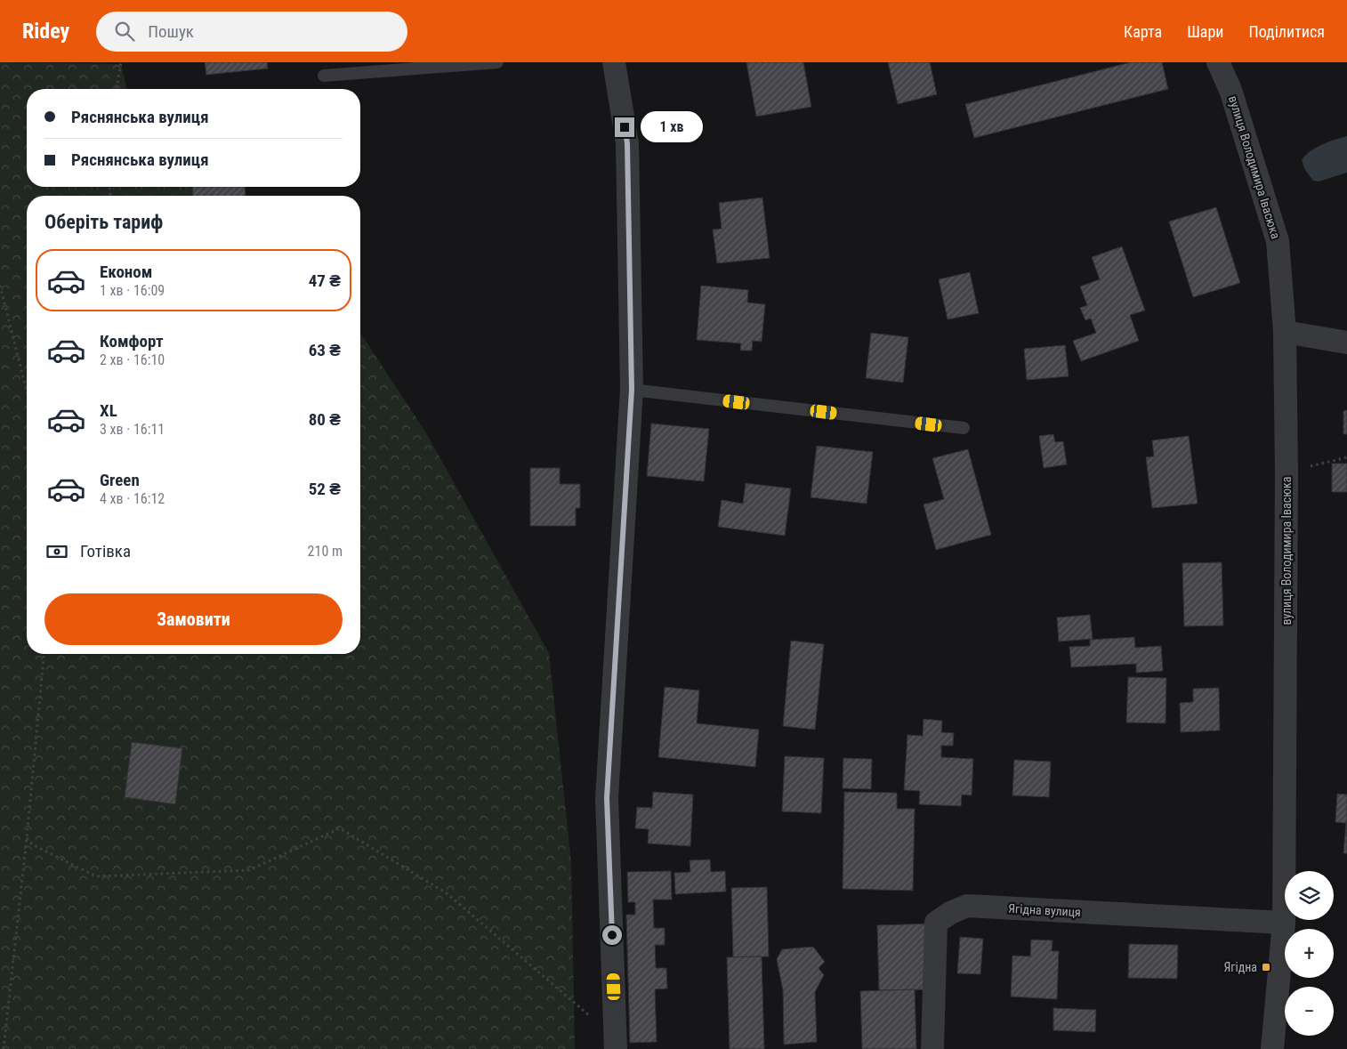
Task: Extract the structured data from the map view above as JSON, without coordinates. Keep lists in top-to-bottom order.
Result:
{
  "streets": {
    "street": ["вулиця Володимира Івасюка", "Ягідна вулиця"]
  },
  "crossings": [
    ["вулиця Володимира Івасюка", "Ягідна вулиця"]
  ],
  "places": {
    "transit": ["Ягідна"]
  },
  "page": {
    "header": "Ridey",
    "search": "Пошук",
    "nav": ["Карта", "Шари", "Поділитися"],
    "banner": ["Ряснянська вулиця", "Ряснянська вулиця"],
    "bubble": "1 хв",
    "heading": "Оберіть тариф",
    "list": [
      {
        "name": "Економ",
        "note": "1 хв · 16:09",
        "value": "47 ₴"
      },
      {
        "name": "Комфорт",
        "note": "2 хв · 16:10",
        "value": "63 ₴"
      },
      {
        "name": "XL",
        "note": "3 хв · 16:11",
        "value": "80 ₴"
      },
      {
        "name": "Green",
        "note": "4 хв · 16:12",
        "value": "52 ₴"
      }
    ],
    "pay": ["Готівка", "210 m"],
    "buttons": "Замовити",
    "map_buttons": ["+", "−"]
  }
}
